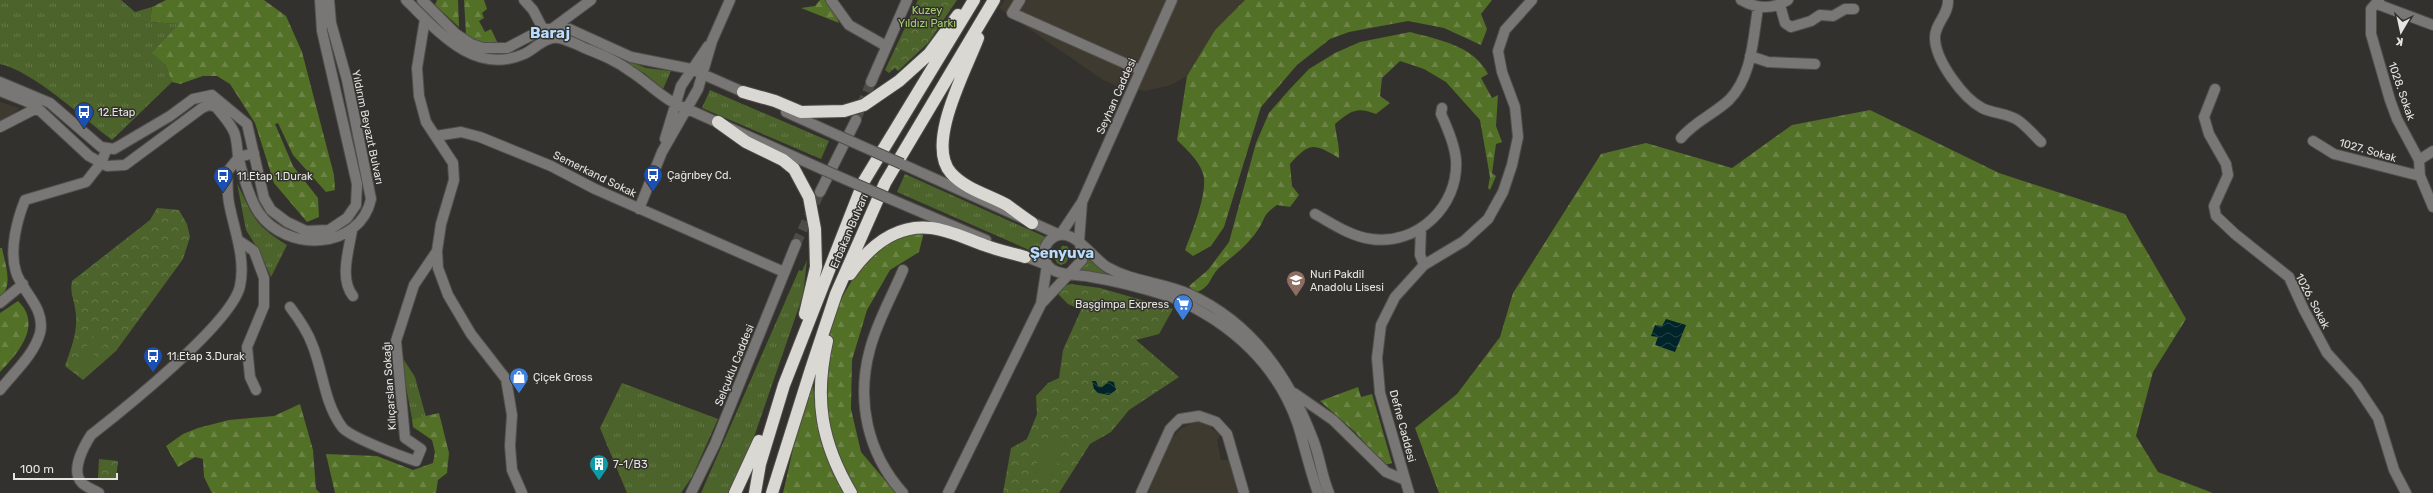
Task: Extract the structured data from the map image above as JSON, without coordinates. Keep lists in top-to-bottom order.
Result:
{
  "streets": {
    "highway": ["Erbakan Bulvarı"],
    "street": [
      "1028. Sokak",
      "Seyhan Caddesi",
      "Yıldırım Beyazıt Bulvarı",
      "1027. Sokak",
      "Semerkand Sokak",
      "1026. Sokak",
      "Selçuklu Caddesi",
      "Kılıçarslan Sokağı",
      "Defne Caddesi"
    ]
  },
  "crossings": [
    ["1028. Sokak", "1027. Sokak"],
    ["Semerkand Sokak", "Selçuklu Caddesi"]
  ],
  "districts": ["Baraj", "Şenyuva"],
  "parks": ["Kuzey Yıldızı Parkı"],
  "places": {
    "bus stop": [
      "12.Etap",
      "Çağrıbey Cd.",
      "11.Etap 1.Durak",
      "11.Etap 3.Durak"
    ],
    "school or university": ["Nuri Pakdil Anadolu Lisesi"],
    "supermarket": ["Başgimpa Express"],
    "shop": ["Çiçek Gross"],
    "building": ["7-1/B3"]
  },
  "scale_bar": "100 m",
  "north": "bottom"
}
